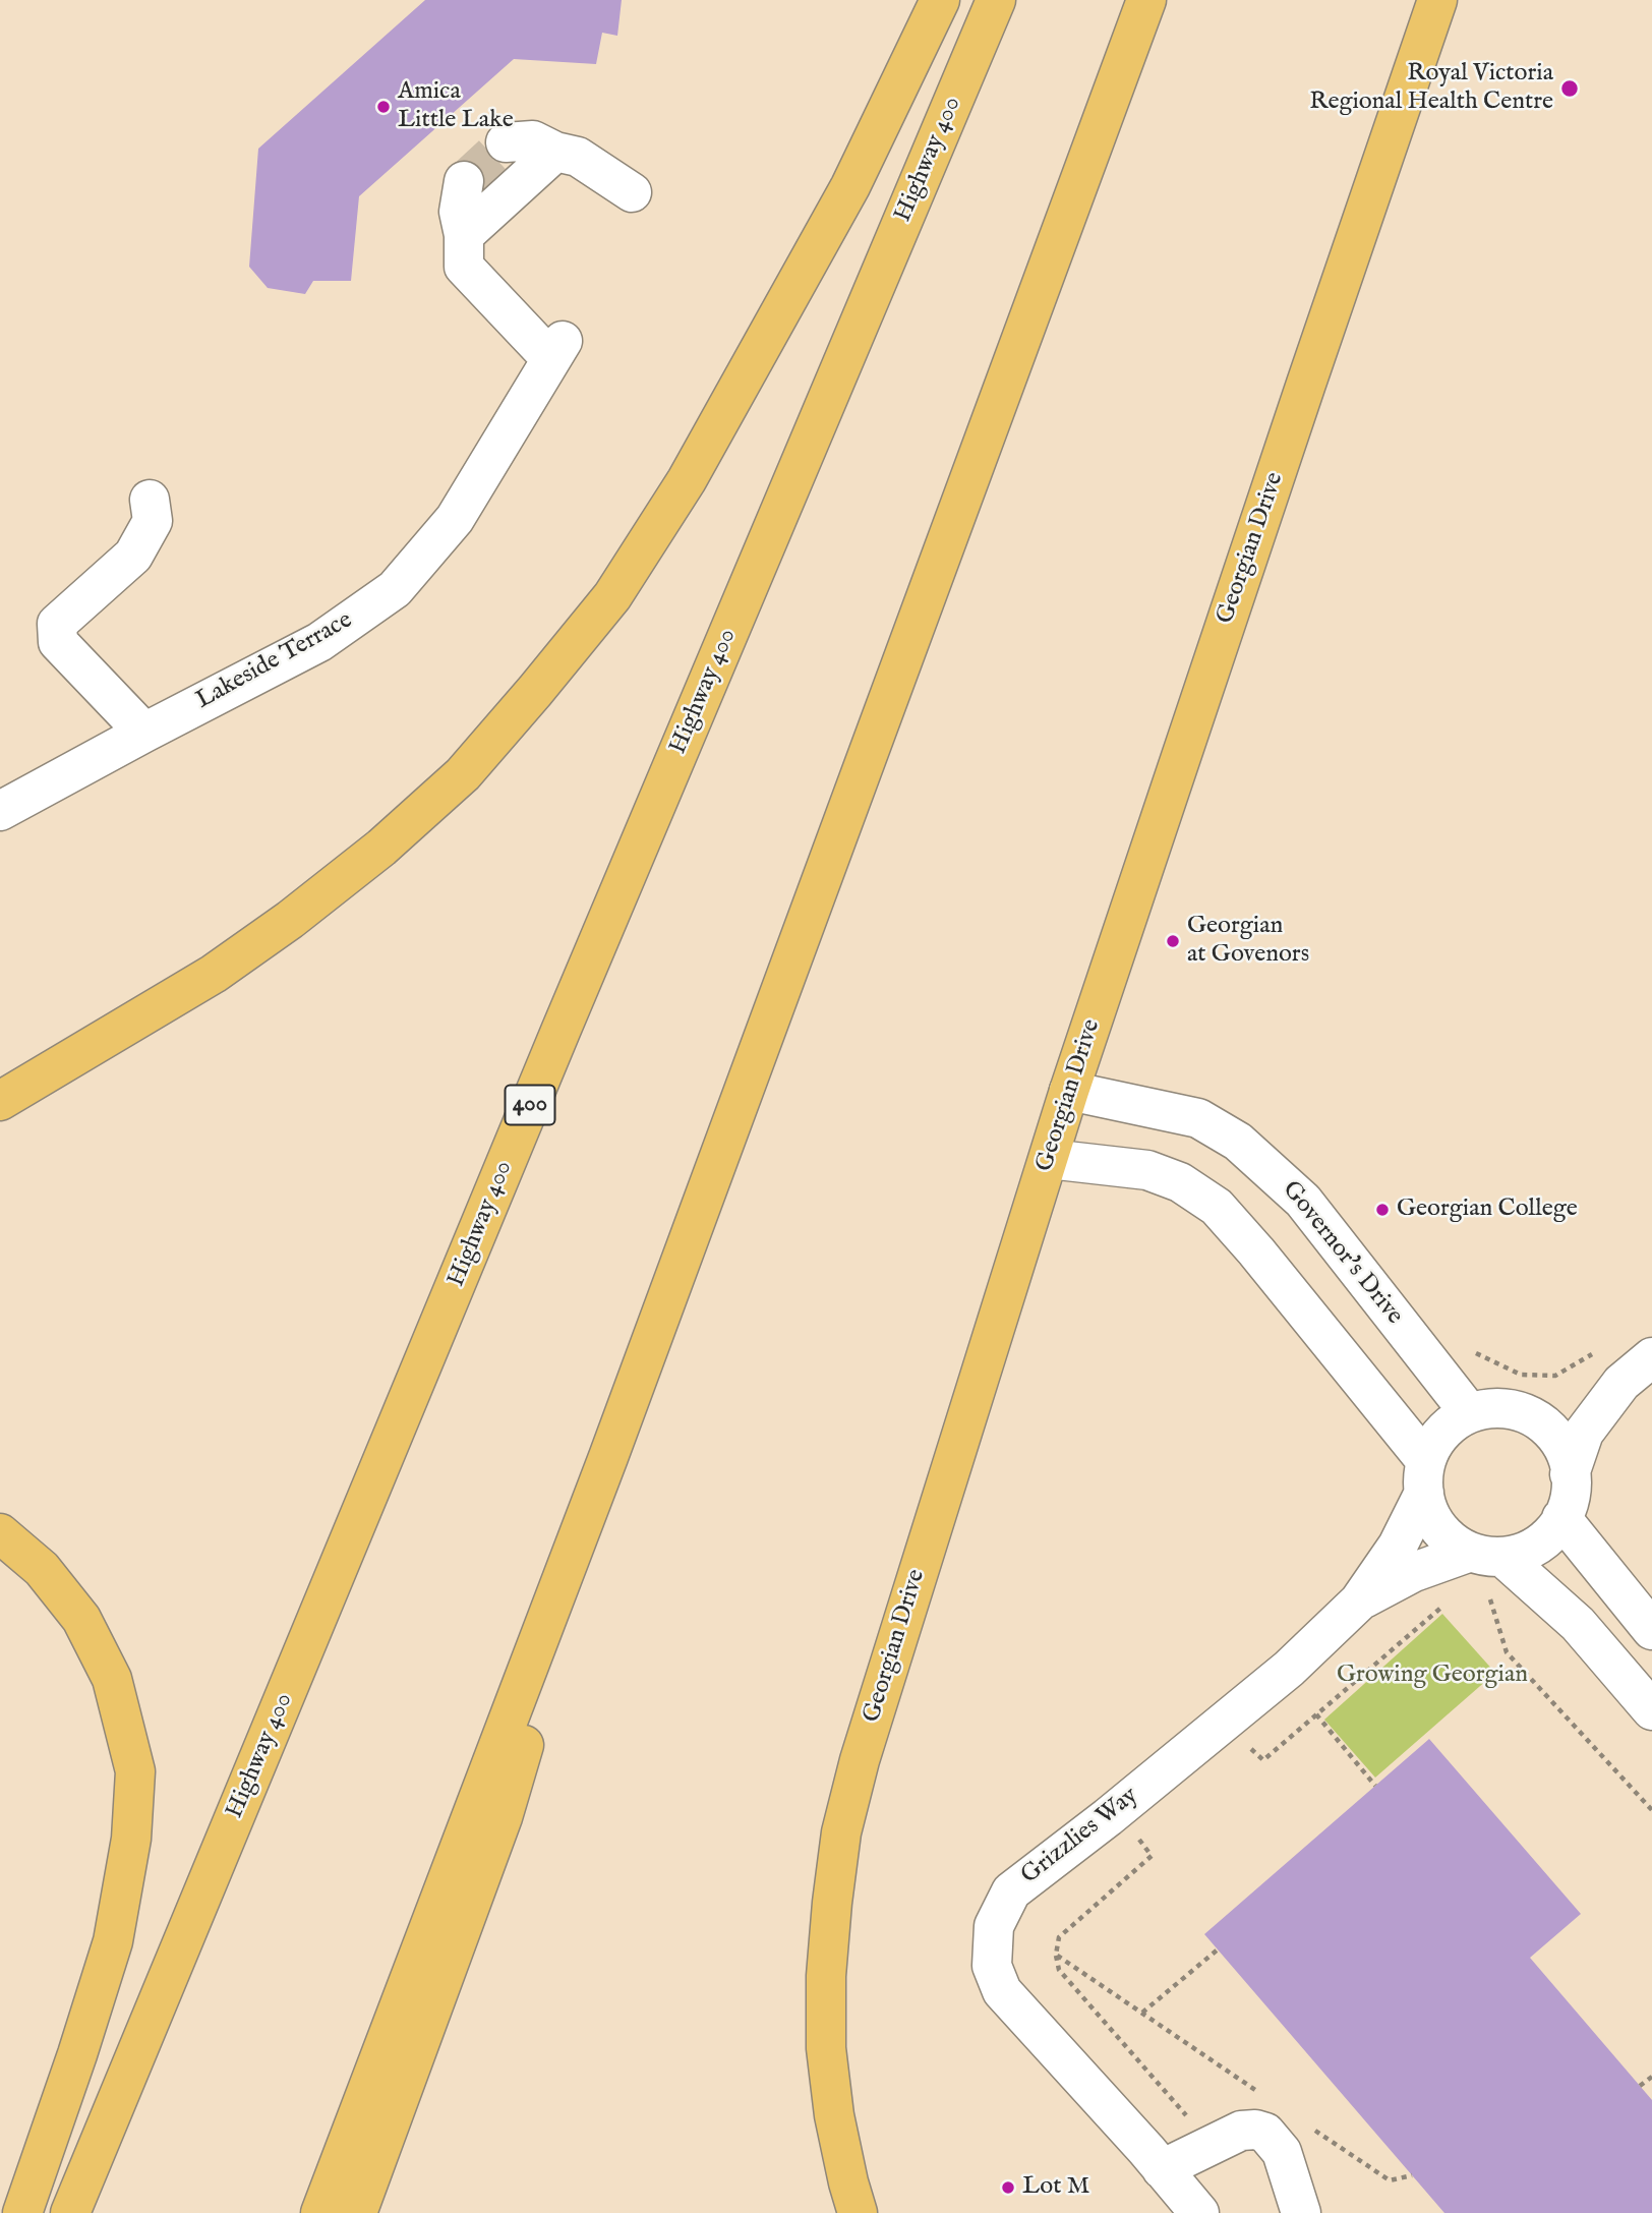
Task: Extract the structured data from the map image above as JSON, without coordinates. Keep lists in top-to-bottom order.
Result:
{
  "streets": {
    "main road": ["Highway 400", "Georgian Drive", "400"],
    "street": ["Lakeside Terrace", "Governor's Drive", "Grizzlies Way"]
  },
  "crossings": [
    ["Georgian Drive", "Governor's Drive"],
    ["Governor's Drive", "Grizzlies Way"]
  ],
  "parks": ["Growing Georgian"],
  "places": [
    "Royal Victoria Regional Health Centre",
    "Amica Little Lake",
    "Georgian at Govenors",
    "Georgian College",
    "Lot M"
  ]
}
